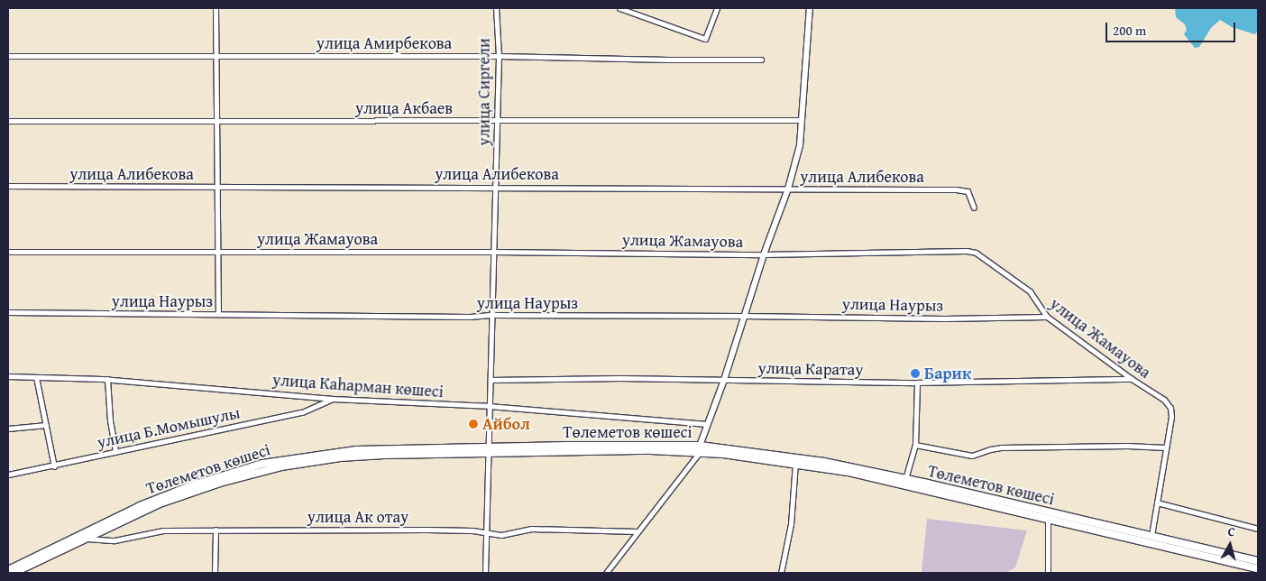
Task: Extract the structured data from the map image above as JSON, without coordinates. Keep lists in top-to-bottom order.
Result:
{
  "streets": {
    "main road": ["Төлеметов көшесі"],
    "street": [
      "улица Амирбекова",
      "улица Сиргели",
      "улица Акбаев",
      "улица Алибекова",
      "улица Жамауова",
      "улица Наурыз",
      "улица Каратау",
      "улица Каһарман көшесі",
      "улица Б.Момышулы",
      "улица Ак отау"
    ]
  },
  "crossings": [
    ["улица Амирбекова", "улица Сиргели"],
    ["улица Сиргели", "улица Акбаев"],
    ["улица Сиргели", "улица Алибекова"],
    ["улица Сиргели", "улица Жамауова"],
    ["улица Сиргели", "улица Наурыз"],
    ["улица Сиргели", "улица Каратау"],
    ["улица Сиргели", "улица Каһарман көшесі"],
    ["улица Сиргели", "Төлеметов көшесі"],
    ["улица Сиргели", "улица Ак отау"],
    ["улица Жамауова", "улица Наурыз"],
    ["улица Жамауова", "улица Каратау"],
    ["улица Жамауова", "Төлеметов көшесі"],
    ["улица Каһарман көшесі", "улица Б.Момышулы"],
    ["Төлеметов көшесі", "улица Ак отау"]
  ],
  "places": ["Барик", "Айбол"],
  "scale_bar": "200 m",
  "north": "top"
}
